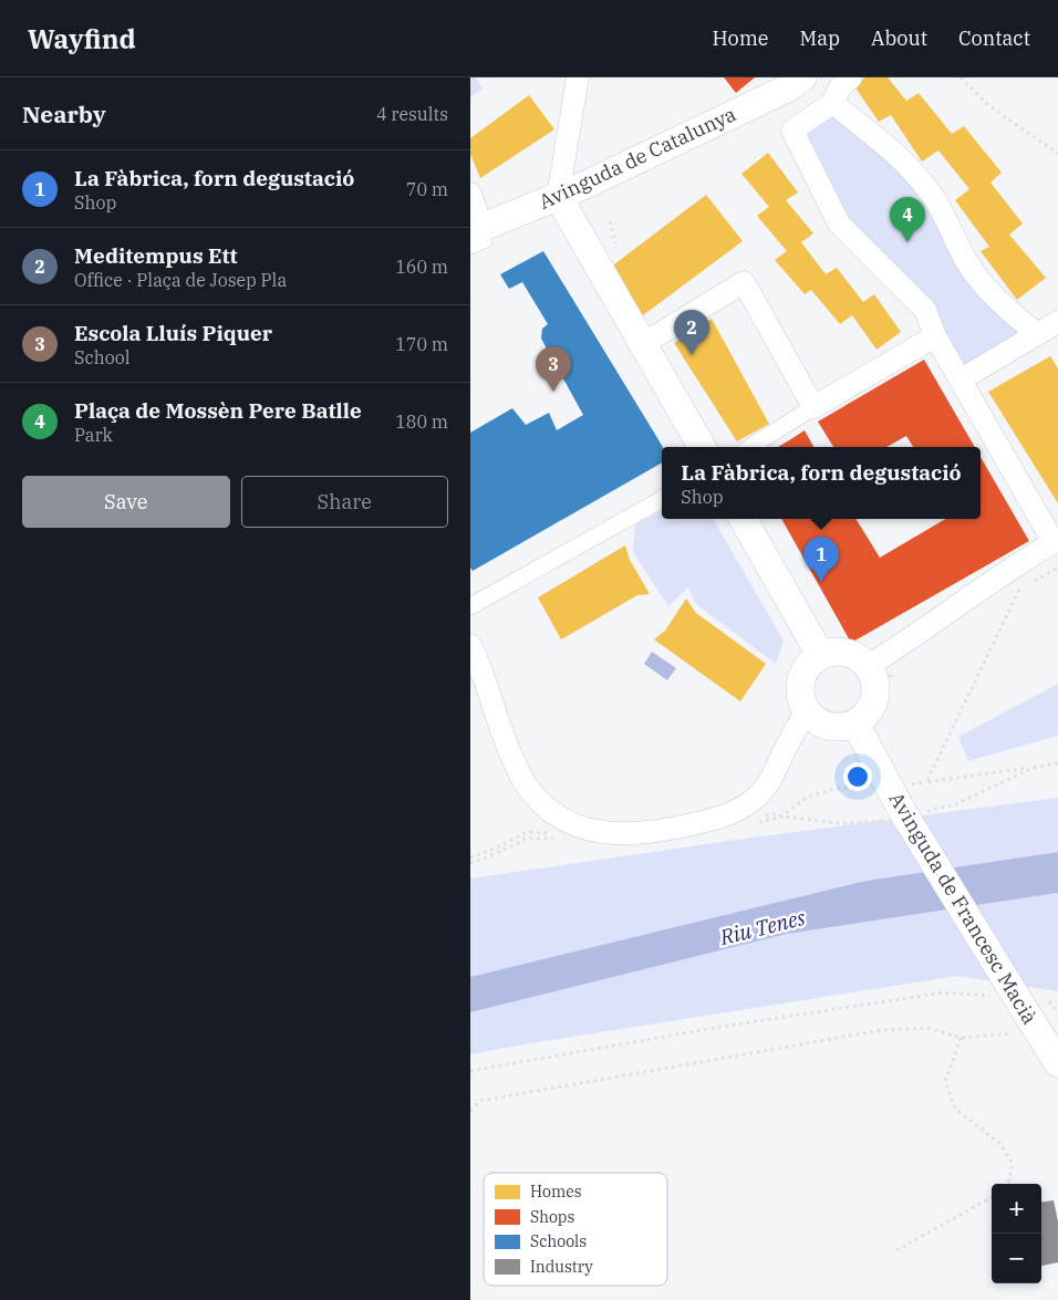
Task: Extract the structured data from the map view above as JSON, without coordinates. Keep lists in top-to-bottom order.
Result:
{
  "streets": {
    "street": ["Avinguda de Catalunya", "Avinguda de Francesc Macià"]
  },
  "water": ["Riu Tenes"],
  "legend": [
    "Homes",
    "Shops",
    "Schools",
    "Industry"
  ],
  "page": {
    "header": "Wayfind",
    "nav": [
      "Home",
      "Map",
      "About",
      "Contact"
    ],
    "heading": ["Nearby", "4 results"],
    "list": [
      {
        "mark": "1",
        "name": "La Fàbrica, forn degustació",
        "note": "Shop",
        "value": "70 m"
      },
      {
        "mark": "2",
        "name": "Meditempus Ett",
        "note": "Office · Plaça de Josep Pla",
        "value": "160 m"
      },
      {
        "mark": "3",
        "name": "Escola Lluís Piquer",
        "note": "School",
        "value": "170 m"
      },
      {
        "mark": "4",
        "name": "Plaça de Mossèn Pere Batlle",
        "note": "Park",
        "value": "180 m"
      }
    ],
    "pins": [
      "4",
      "2",
      "3",
      "1"
    ],
    "popup": ["La Fàbrica, forn degustació", "Shop"],
    "buttons": ["Save", "Share"],
    "map_buttons": ["+", "−"]
  }
}
